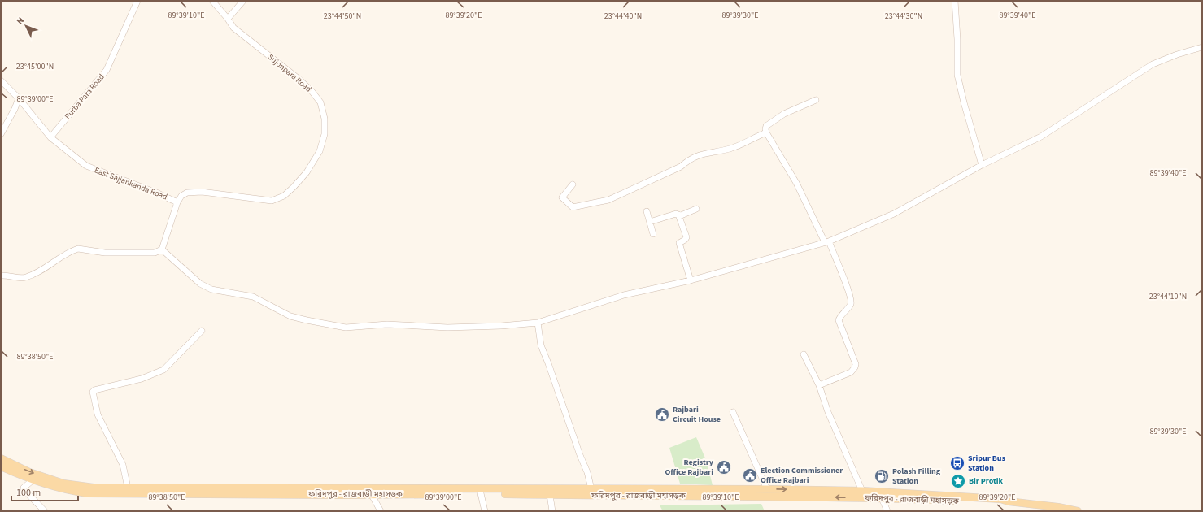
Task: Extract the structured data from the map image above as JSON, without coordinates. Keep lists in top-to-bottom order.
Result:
{
  "streets": {
    "main road": ["ফরিদপুর - রাজবাড়ী মহাসড়ক"],
    "street": ["Sujonpara Road", "Purba Para Road", "East Sajjankanda Road"]
  },
  "crossings": [
    ["Sujonpara Road", "East Sajjankanda Road"],
    ["Purba Para Road", "East Sajjankanda Road"]
  ],
  "places": {
    "public building": ["Rajbari Circuit House", "Registry Office Rajbari", "Election Commissioner Office Rajbari"],
    "bus stop": ["Sripur Bus Station"],
    "fuel station": ["Polash Filling Station"],
    "place": ["Bir Protik"]
  },
  "scale_bar": "100 m",
  "north": "top left",
  "coordinates": [
    "89°39'10\"E",
    "89°39'20\"E",
    "89°39'30\"E",
    "89°39'40\"E",
    "23°44'50\"N",
    "23°44'40\"N",
    "23°44'30\"N",
    "23°45'00\"N",
    "89°39'00\"E",
    "23°44'10\"N",
    "89°38'50\"E"
  ]
}
